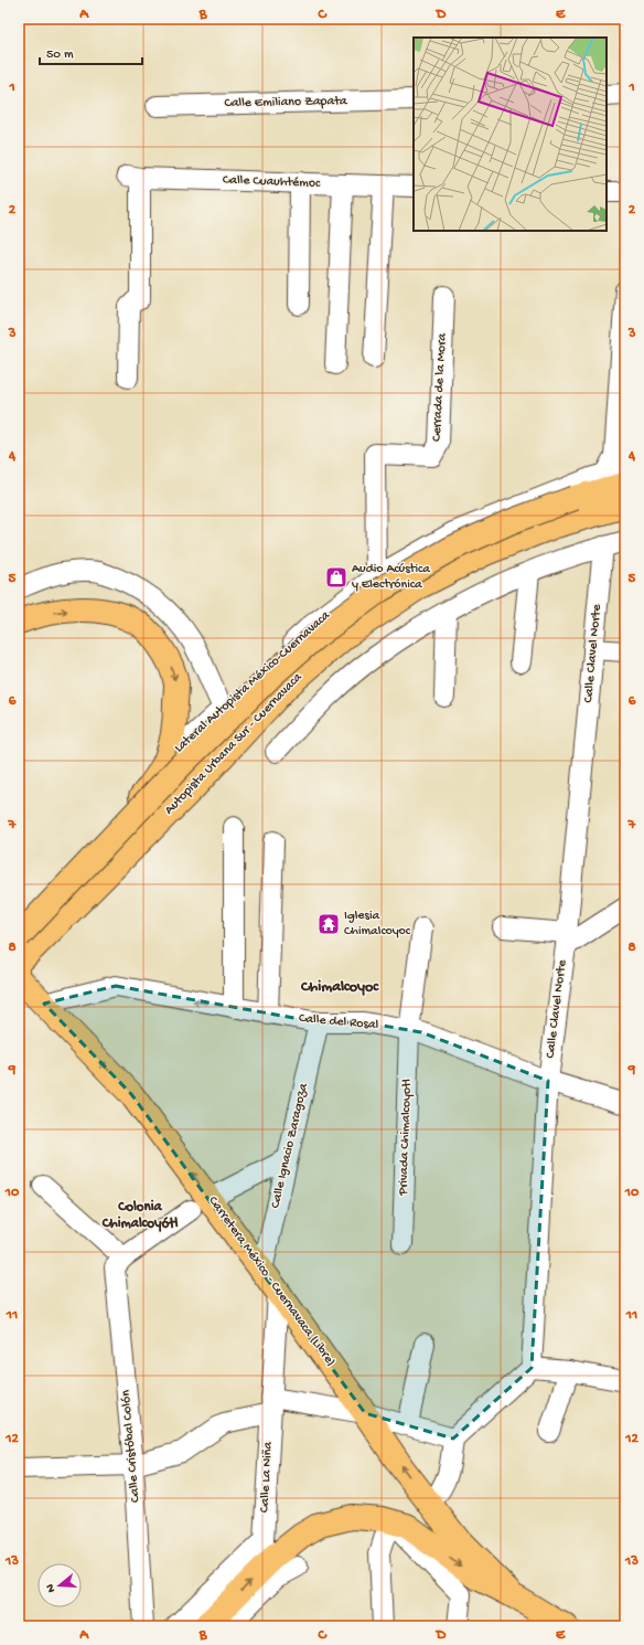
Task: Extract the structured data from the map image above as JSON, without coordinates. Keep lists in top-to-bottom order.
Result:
{
  "streets": {
    "main road": ["Autopista Urbana Sur - Cuernavaca", "Carretera México - Cuernavaca (Libre)"],
    "street": [
      "Calle Emiliano Zapata",
      "Calle Cuauhtémoc",
      "Cerrada de la Mora",
      "Calle Clavel Norte",
      "Lateral Autopista México-Cuernavaca",
      "Calle del Rosal",
      "Privada Chimalcoyotl",
      "Calle Ignacio Zaragoza",
      "Calle Cristóbal Colón",
      "Calle La Niña"
    ]
  },
  "crossings": [
    ["Cerrada de la Mora", "Lateral Autopista México-Cuernavaca"],
    ["Calle Clavel Norte", "Calle del Rosal"],
    ["Lateral Autopista México-Cuernavaca", "Autopista Urbana Sur - Cuernavaca"],
    ["Calle del Rosal", "Privada Chimalcoyotl"],
    ["Calle del Rosal", "Calle Ignacio Zaragoza"],
    ["Calle del Rosal", "Carretera México - Cuernavaca (Libre)"],
    ["Calle Ignacio Zaragoza", "Carretera México - Cuernavaca (Libre)"],
    ["Carretera México - Cuernavaca (Libre)", "Calle La Niña"]
  ],
  "districts": ["Chimalcoyoc", "Colonia Chimalcoyótl"],
  "places": {
    "shop": ["Audio Acústica y Electrónica"],
    "temple": ["Iglesia Chimalcoyoc"]
  },
  "scale_bar": "50 m",
  "north": "left",
  "grid": {
    "columns": [
      "A",
      "B",
      "C",
      "D",
      "E"
    ],
    "rows": [
      "1",
      "2",
      "3",
      "4",
      "5",
      "6",
      "7",
      "8",
      "9",
      "10",
      "11",
      "12",
      "13"
    ]
  }
}
